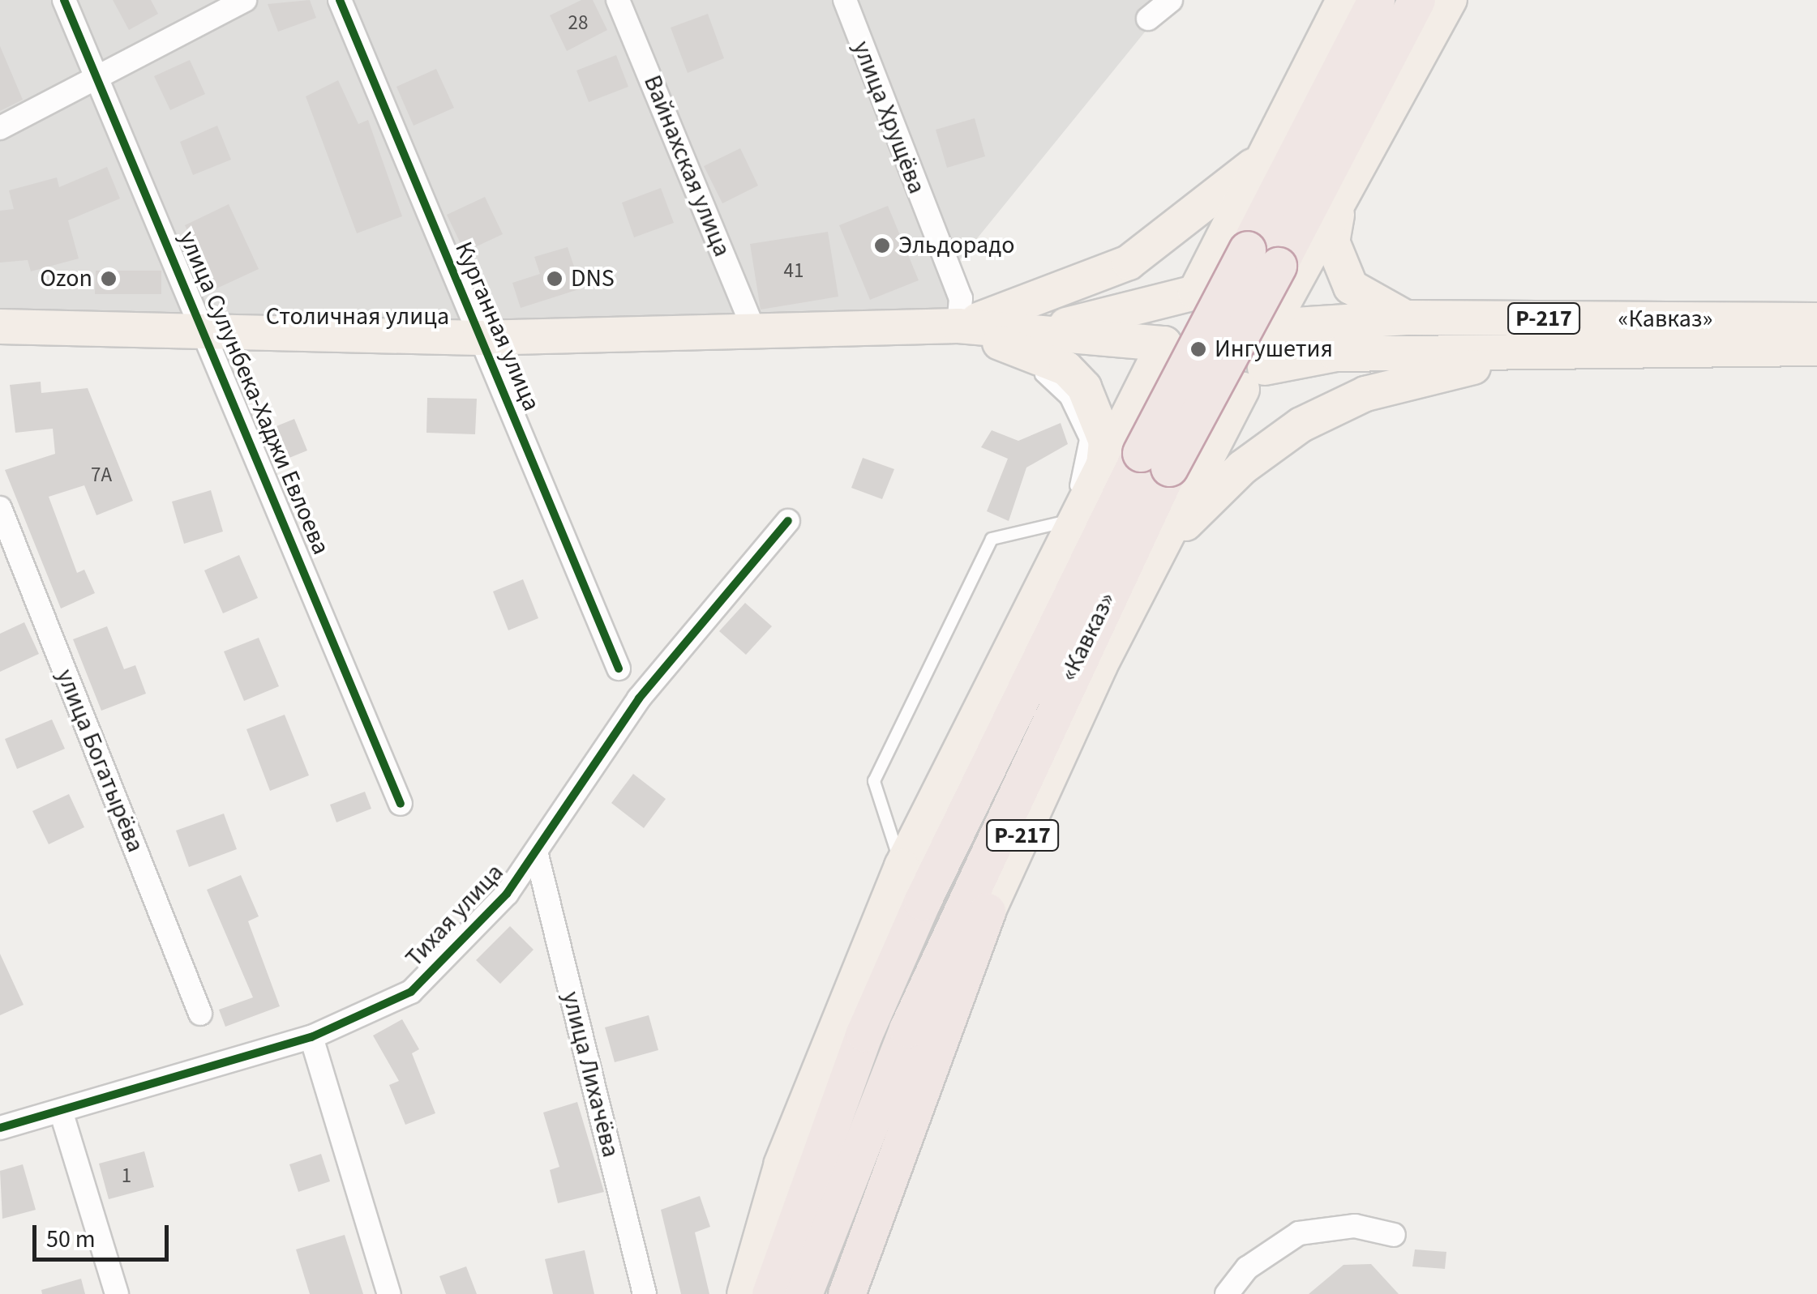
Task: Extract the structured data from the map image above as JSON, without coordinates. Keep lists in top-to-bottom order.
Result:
{
  "streets": {
    "highway": ["Р-217", "«Кавказ»"],
    "main road": ["Столичная улица"],
    "street": [
      "улица Хрущёва",
      "Вайнахская улица",
      "Курганная улица",
      "улица Сулунбека-Хаджи Евлоева",
      "улица Богатырёва",
      "Тихая улица",
      "улица Лихачёва"
    ]
  },
  "crossings": [
    ["улица Хрущёва", "Столичная улица"],
    ["Вайнахская улица", "Столичная улица"],
    ["Столичная улица", "Курганная улица"],
    ["Столичная улица", "улица Сулунбека-Хаджи Евлоева"],
    ["Р-217", "«Кавказ»"],
    ["Тихая улица", "улица Лихачёва"]
  ],
  "places": [
    "Эльдорадо",
    "Ozon",
    "DNS",
    "Ингушетия"
  ],
  "house_numbers": [
    "28",
    "41",
    "7А",
    "1"
  ],
  "scale_bar": "50 m"
}
